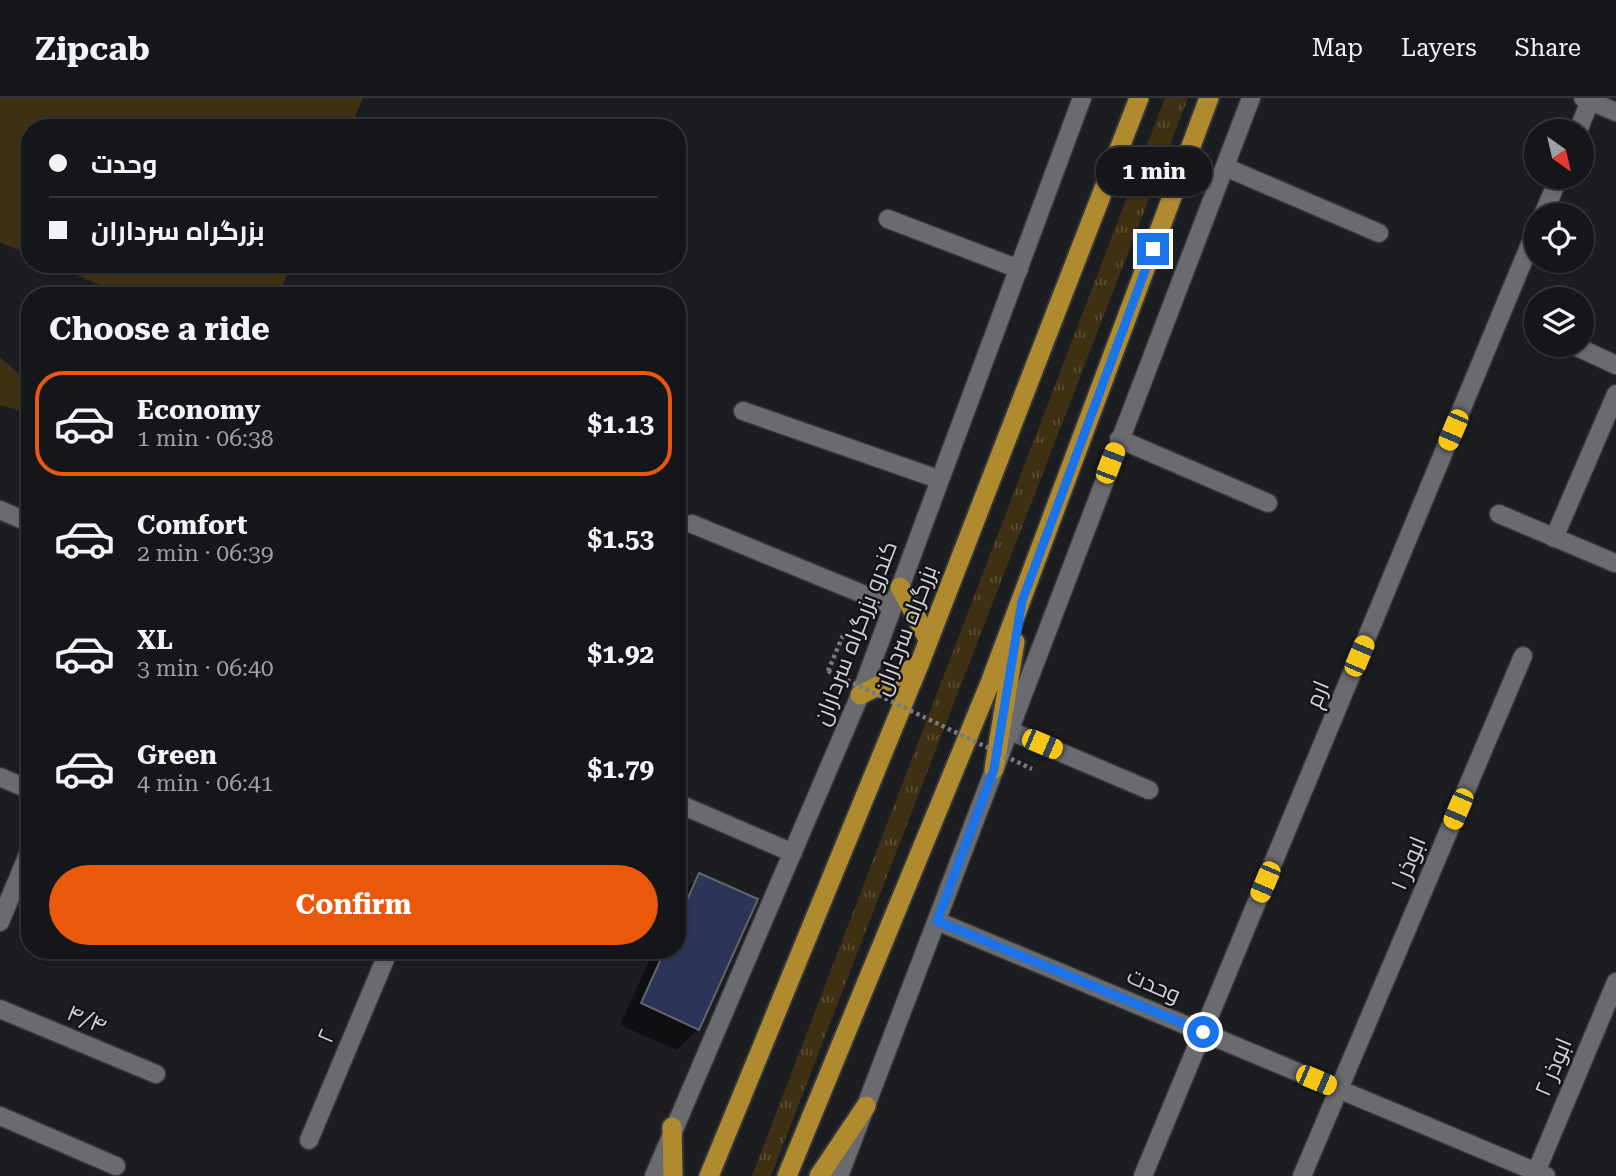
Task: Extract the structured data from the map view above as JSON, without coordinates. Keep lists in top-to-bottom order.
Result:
{
  "streets": {
    "highway": ["بزرگراه سرداران"],
    "street": [
      "کندرو بزرگراه سرداران",
      "ارم",
      "ابوذر ۱",
      "وحدت",
      "۴/۴",
      "۲",
      "ابوذر ۲"
    ]
  },
  "crossings": [
    ["ارم", "وحدت"],
    ["ابوذر ۱", "وحدت"],
    ["وحدت", "ابوذر ۲"]
  ],
  "north": "bottom right",
  "page": {
    "header": "Zipcab",
    "nav": ["Map", "Layers", "Share"],
    "banner": ["وحدت", "بزرگراه سرداران"],
    "bubble": "1 min",
    "heading": "Choose a ride",
    "list": [
      {
        "name": "Economy",
        "note": "1 min · 06:38",
        "value": "$1.13"
      },
      {
        "name": "Comfort",
        "note": "2 min · 06:39",
        "value": "$1.53"
      },
      {
        "name": "XL",
        "note": "3 min · 06:40",
        "value": "$1.92"
      },
      {
        "name": "Green",
        "note": "4 min · 06:41",
        "value": "$1.79"
      }
    ],
    "buttons": "Confirm"
  }
}
